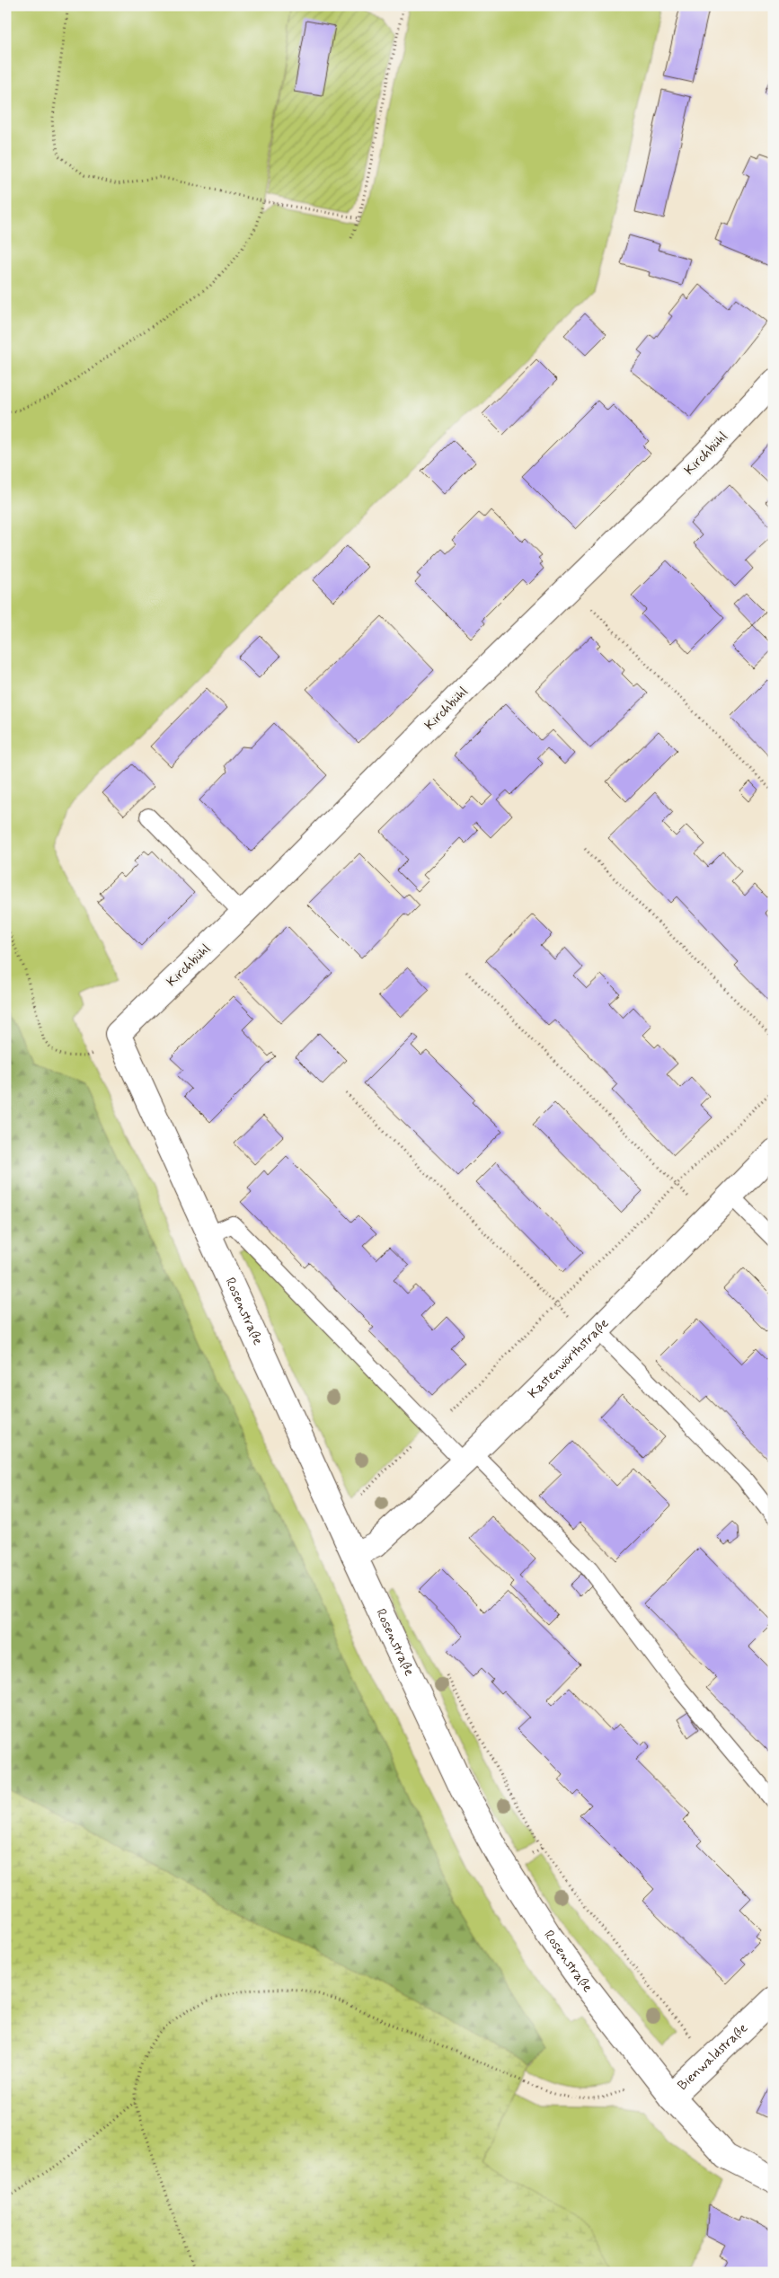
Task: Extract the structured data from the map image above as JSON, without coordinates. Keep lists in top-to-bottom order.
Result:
{
  "streets": {
    "street": [
      "Kirchbühl",
      "Rosenstraße",
      "Kastenwörthstraße",
      "Bienwaldstraße"
    ]
  },
  "crossings": [
    ["Kirchbühl", "Rosenstraße"],
    ["Rosenstraße", "Kastenwörthstraße"],
    ["Rosenstraße", "Bienwaldstraße"]
  ]
}
